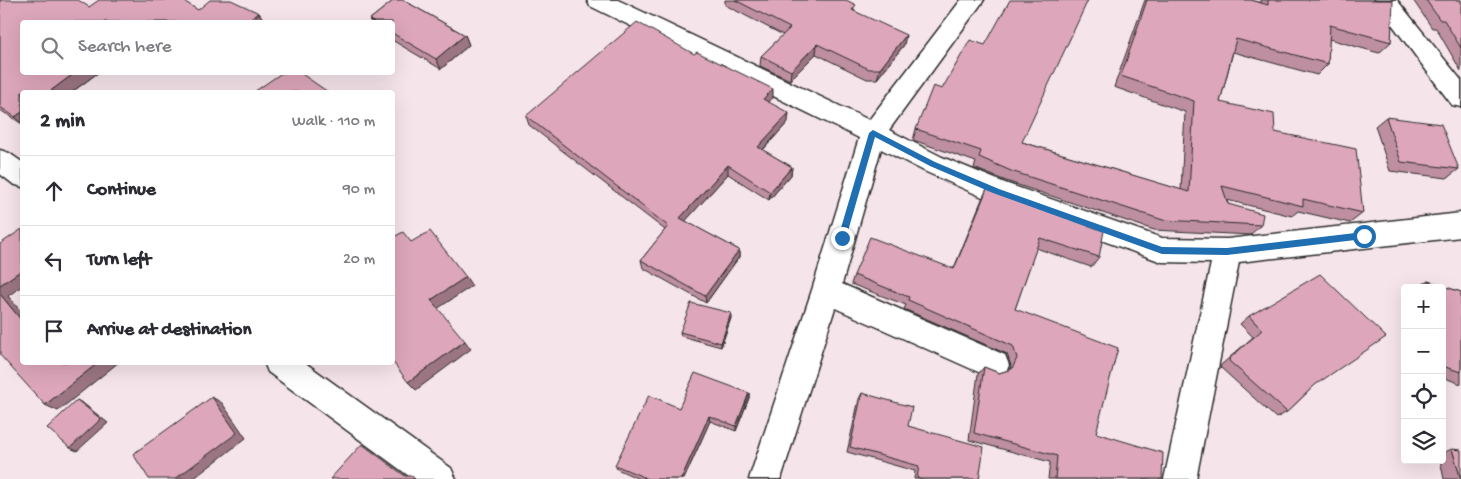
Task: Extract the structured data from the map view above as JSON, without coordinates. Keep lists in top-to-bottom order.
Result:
{
  "page": {
    "search": "Search here",
    "heading": ["2 min", "Walk · 110 m"],
    "list": [
      ["Continue", "90 m"],
      ["Turn left", "20 m"],
      "Arrive at destination"
    ],
    "map_buttons": ["+", "−"]
  }
}
